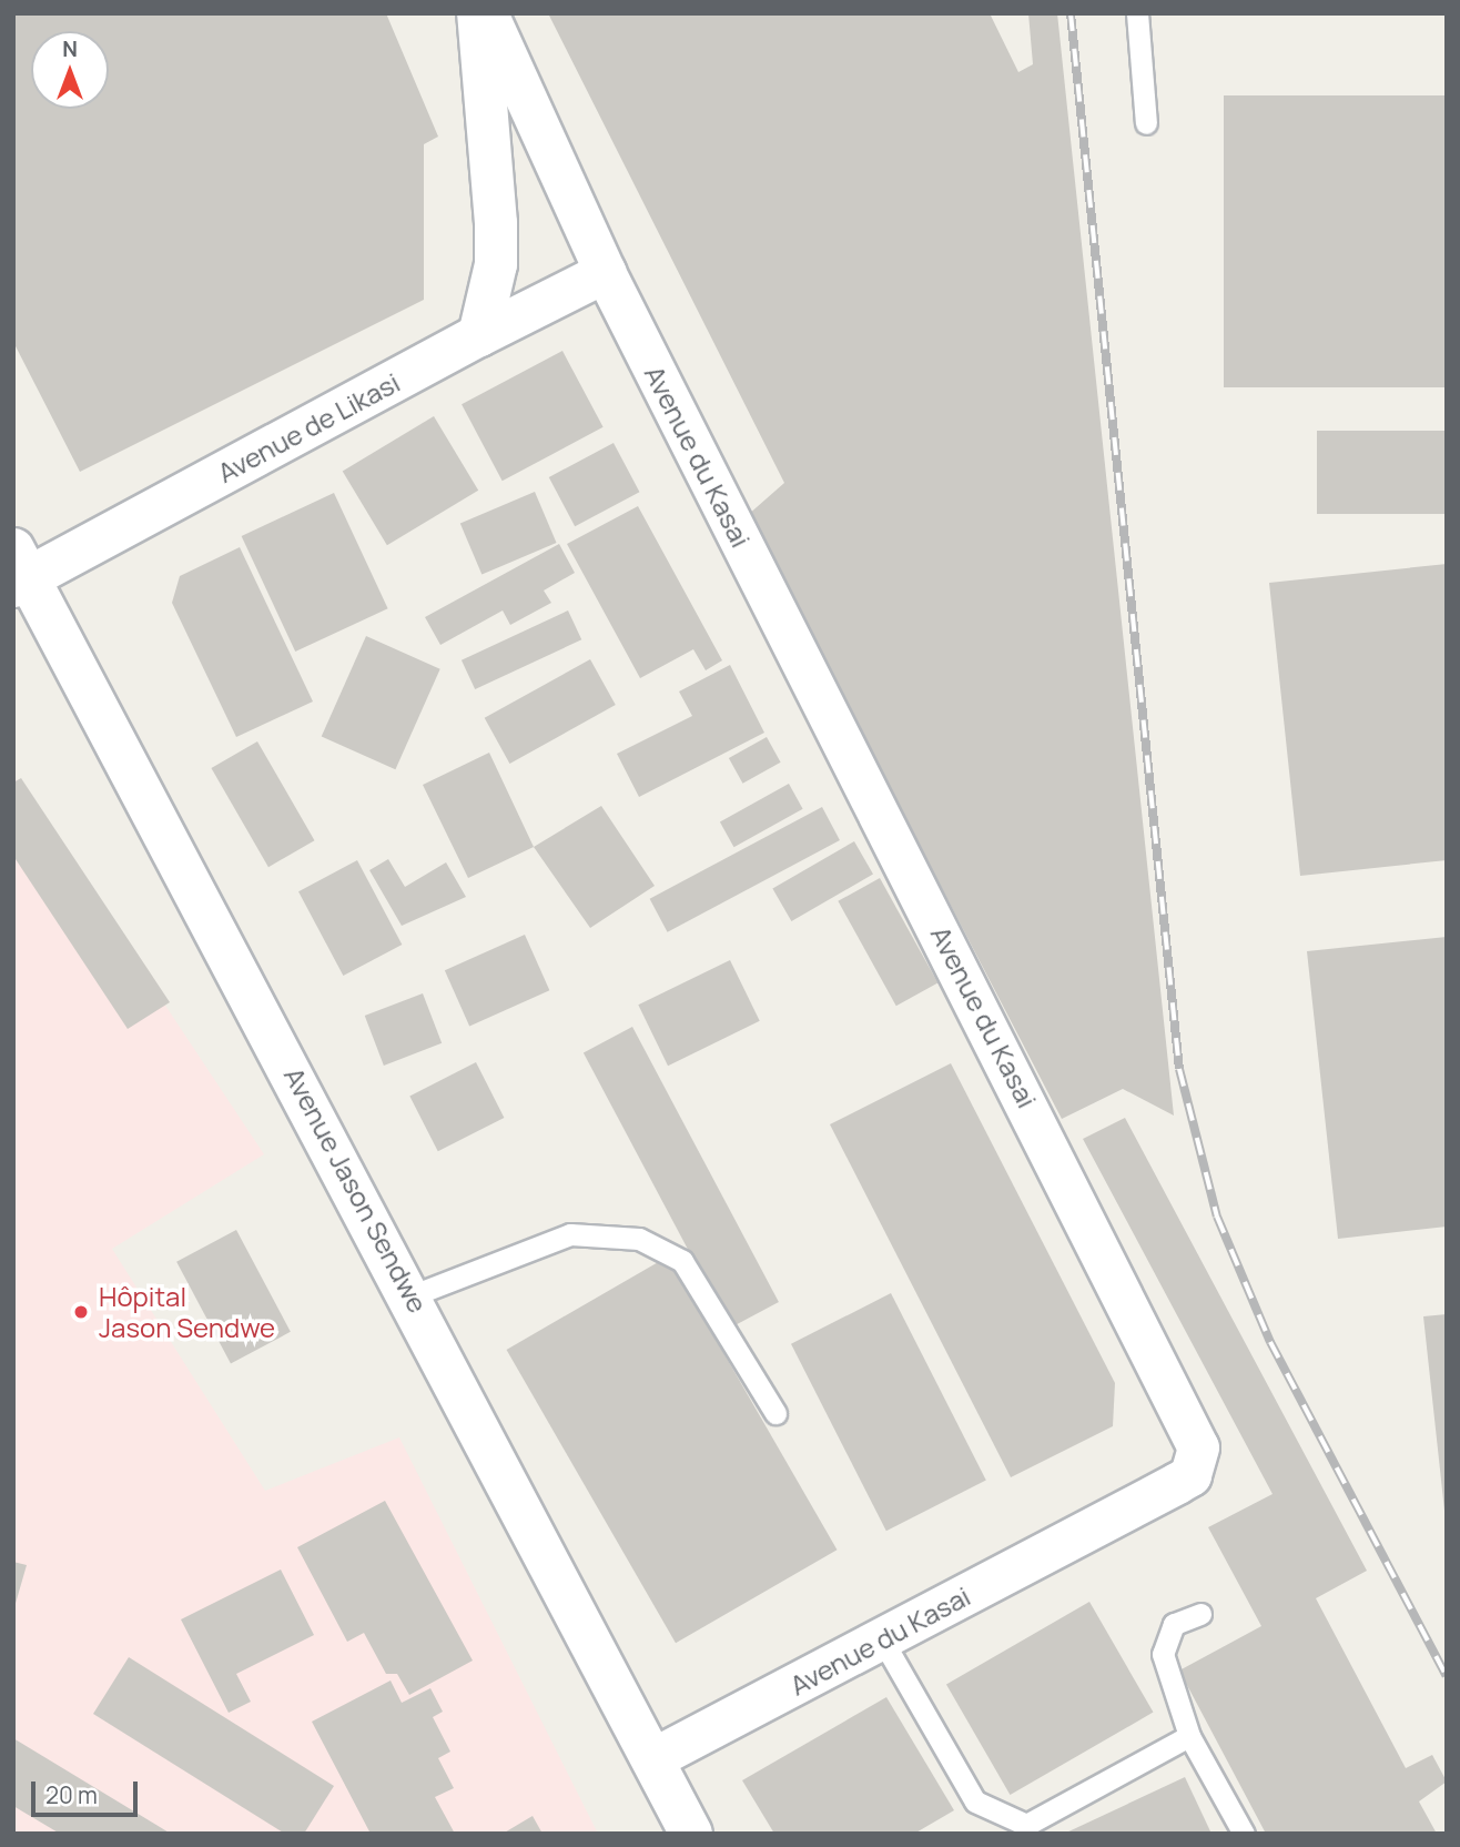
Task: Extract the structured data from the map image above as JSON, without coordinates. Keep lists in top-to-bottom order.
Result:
{
  "streets": {
    "main road": ["Avenue de Likasi", "Avenue Jason Sendwe"],
    "street": ["Avenue du Kasai"]
  },
  "crossings": [
    ["Avenue de Likasi", "Avenue du Kasai"],
    ["Avenue de Likasi", "Avenue Jason Sendwe"],
    ["Avenue du Kasai", "Avenue Jason Sendwe"]
  ],
  "places": ["Hôpital Jason Sendwe"],
  "scale_bar": "20 m",
  "north": "top"
}
